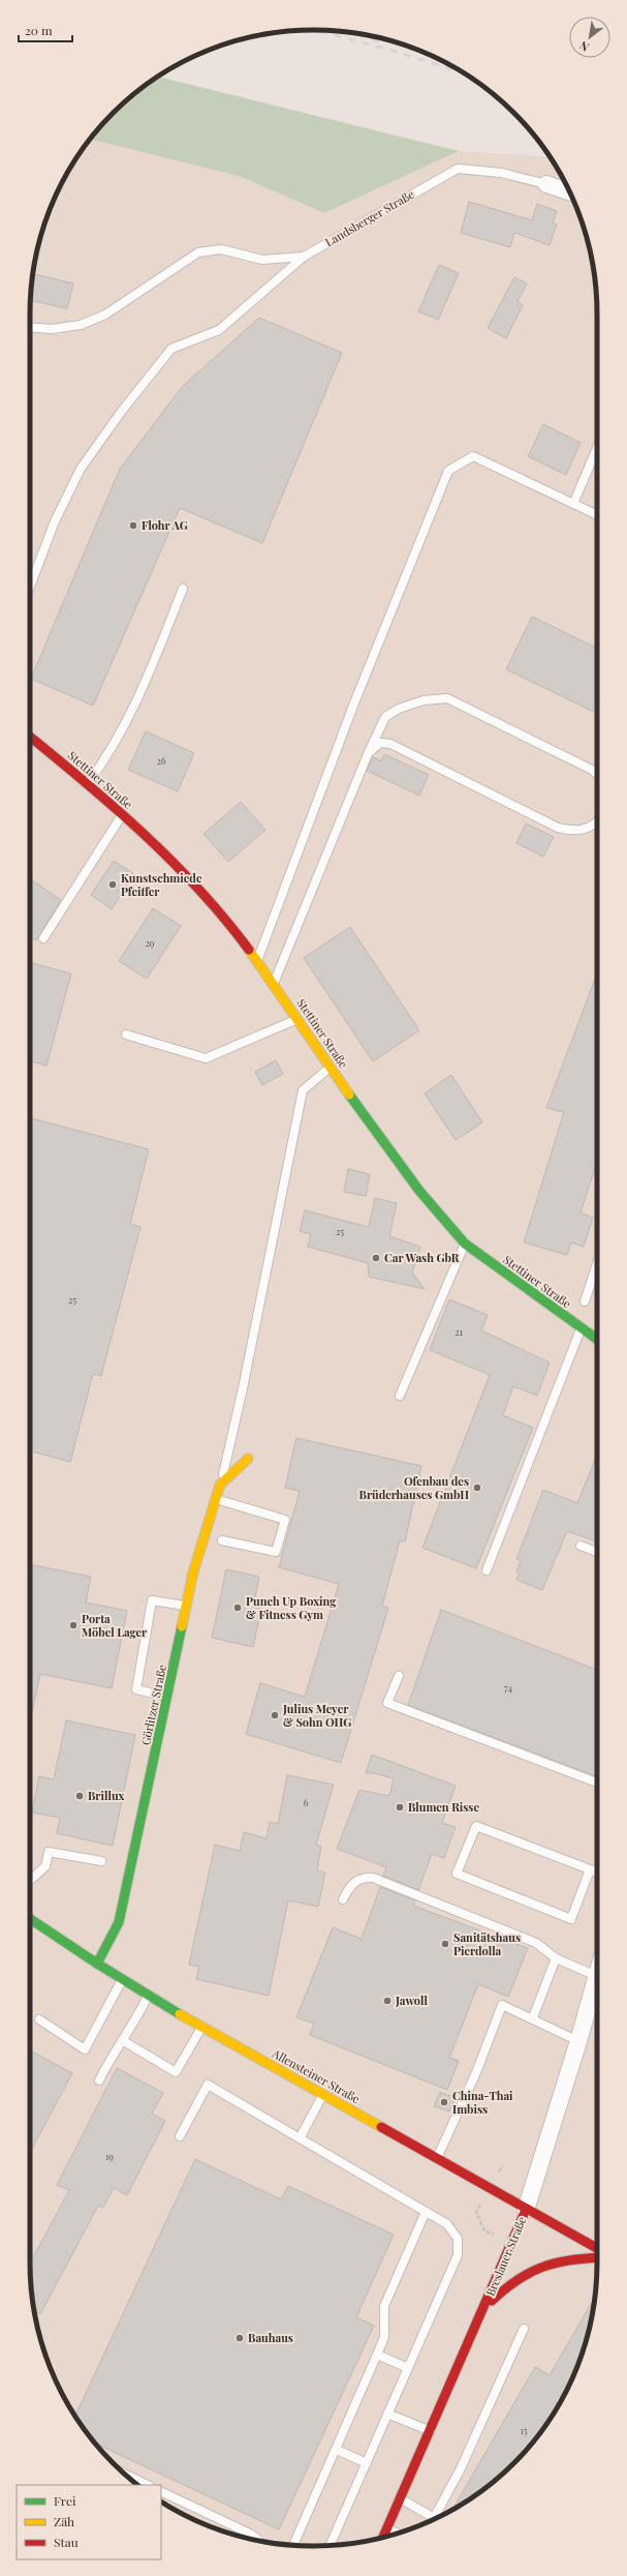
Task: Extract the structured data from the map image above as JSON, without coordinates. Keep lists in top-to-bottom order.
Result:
{
  "streets": {
    "street": [
      "Landsberger Straße",
      "Stettiner Straße",
      "Görlitzer Straße",
      "Allensteiner Straße",
      "Breslauer Straße"
    ]
  },
  "crossings": [
    ["Görlitzer Straße", "Allensteiner Straße"],
    ["Allensteiner Straße", "Breslauer Straße"]
  ],
  "places": [
    "Flohr AG",
    "Kunstschmiede Pfeiffer",
    "Car Wash GbR",
    "Ofenbau des Brüderhauses GmbH",
    "Punch Up Boxing & Fitness Gym",
    "Porta Möbel Lager",
    "Julius Meyer & Sohn OHG",
    "Brillux",
    "Blumen Risse",
    "Sanitätshaus Pierdolla",
    "Jawoll",
    "China-Thai Imbiss",
    "Bauhaus"
  ],
  "house_numbers": [
    "26",
    "29",
    "25",
    "25",
    "21",
    "74",
    "6",
    "19",
    "15"
  ],
  "legend": ["Frei", "Zäh", "Stau"],
  "scale_bar": "20 m",
  "north": "bottom left"
}
